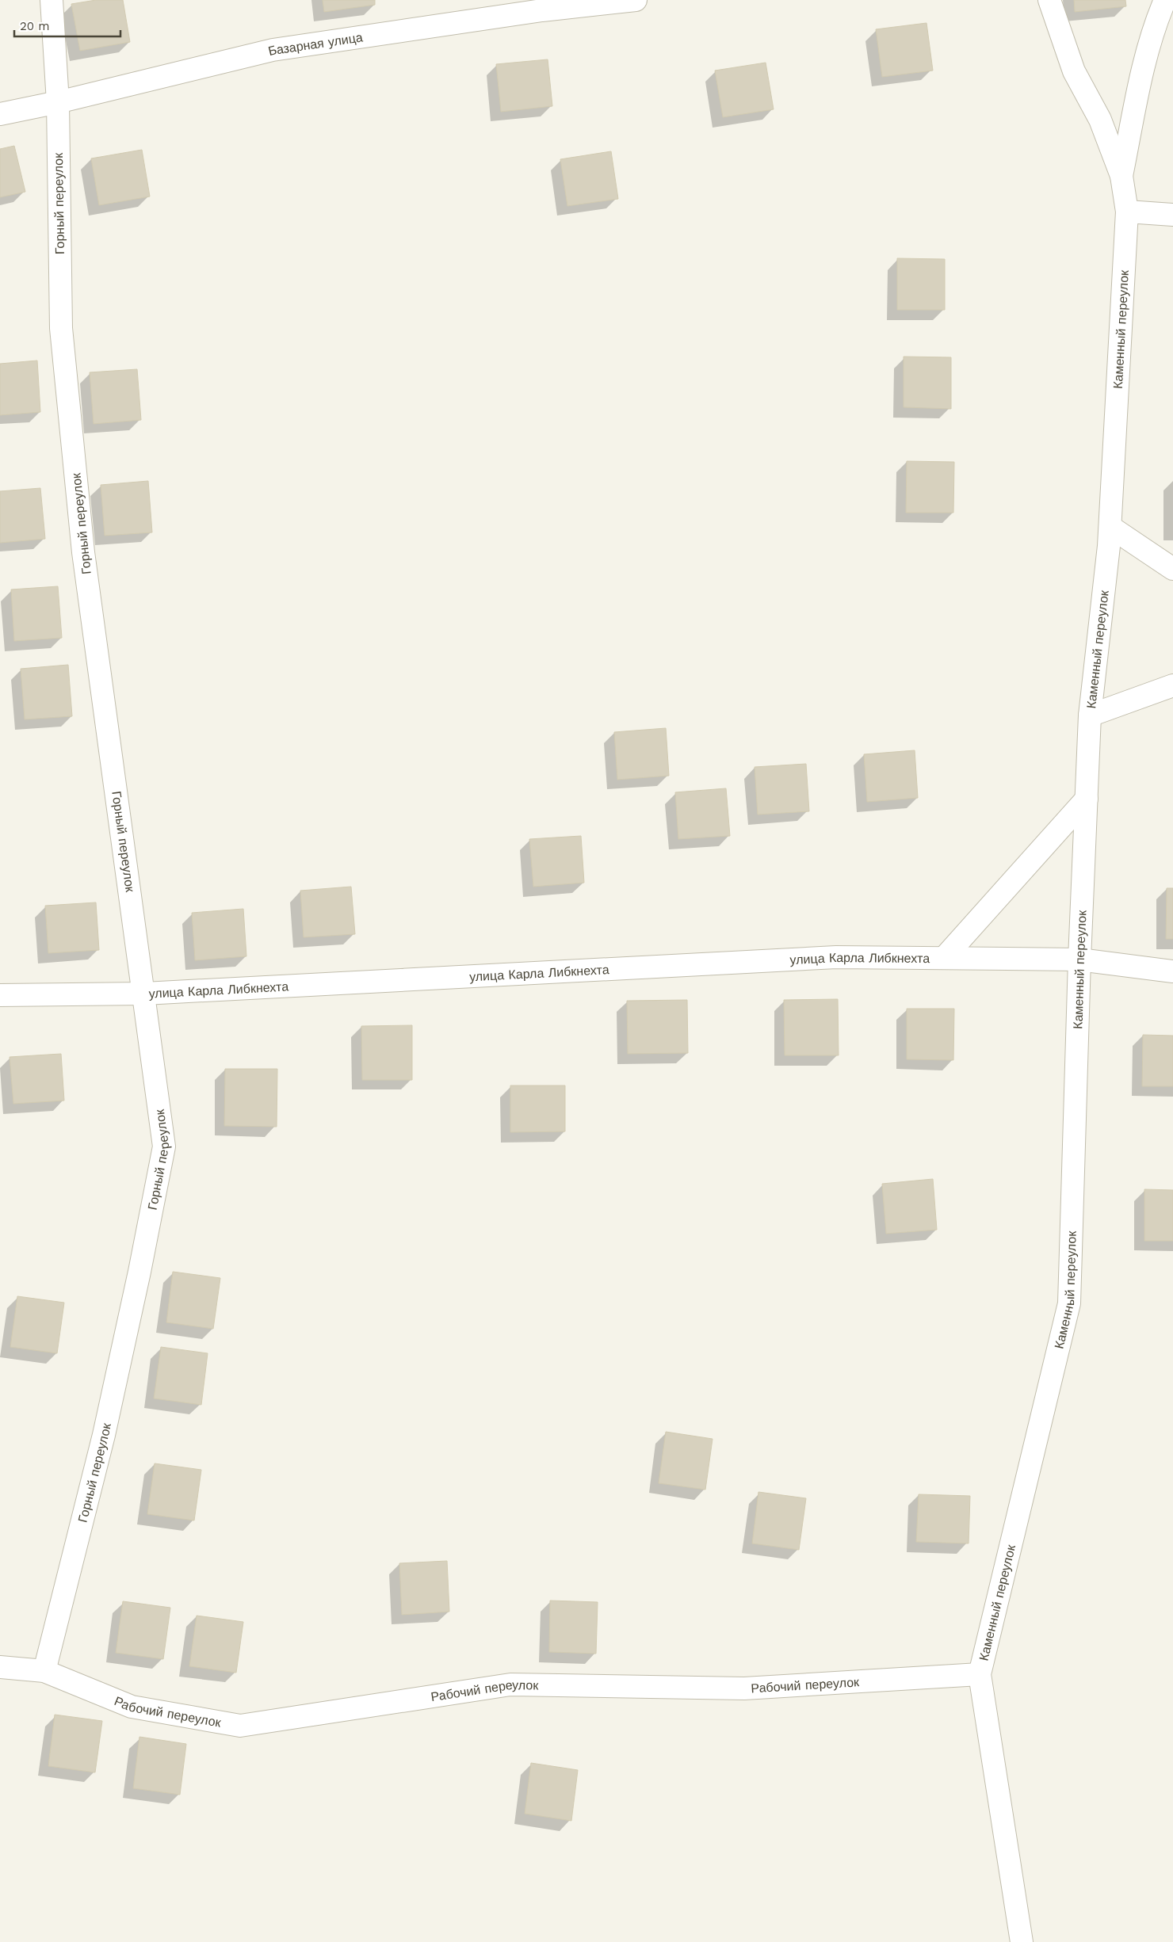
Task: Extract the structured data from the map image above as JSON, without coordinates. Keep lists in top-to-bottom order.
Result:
{
  "streets": {
    "street": [
      "Базарная улица",
      "Горный переулок",
      "Каменный переулок",
      "улица Карла Либкнехта",
      "Рабочий переулок"
    ]
  },
  "crossings": [
    ["Базарная улица", "Горный переулок"],
    ["Горный переулок", "улица Карла Либкнехта"],
    ["Горный переулок", "Рабочий переулок"],
    ["Каменный переулок", "улица Карла Либкнехта"],
    ["Каменный переулок", "Рабочий переулок"]
  ],
  "scale_bar": "20 m"
}
